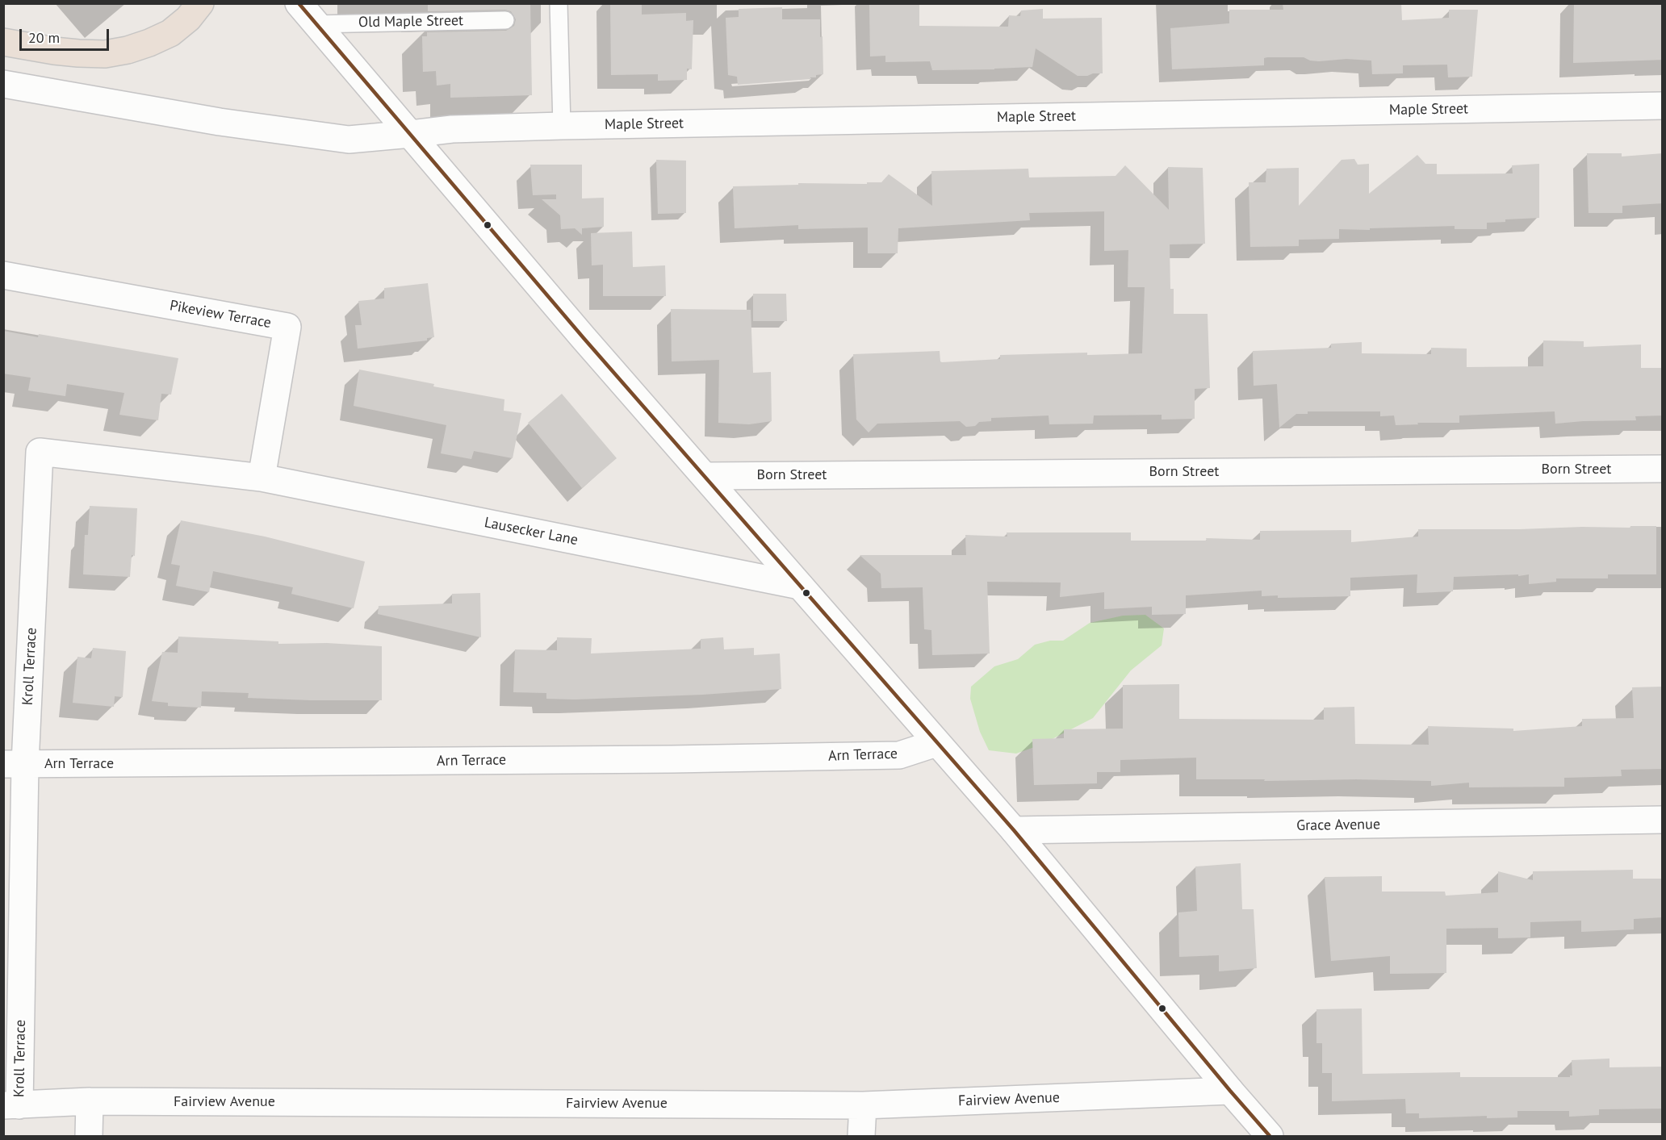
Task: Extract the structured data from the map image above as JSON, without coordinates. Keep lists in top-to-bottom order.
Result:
{
  "streets": {
    "street": [
      "Maple Street",
      "Pikeview Terrace",
      "Born Street",
      "Lausecker Lane",
      "Kroll Terrace",
      "Arn Terrace",
      "Grace Avenue",
      "Fairview Avenue"
    ],
    "lane": ["Old Maple Street"]
  },
  "crossings": [
    ["Pikeview Terrace", "Lausecker Lane"],
    ["Pikeview Terrace", "Kroll Terrace"],
    ["Lausecker Lane", "Kroll Terrace"],
    ["Kroll Terrace", "Arn Terrace"],
    ["Kroll Terrace", "Fairview Avenue"]
  ],
  "scale_bar": "20 m"
}
